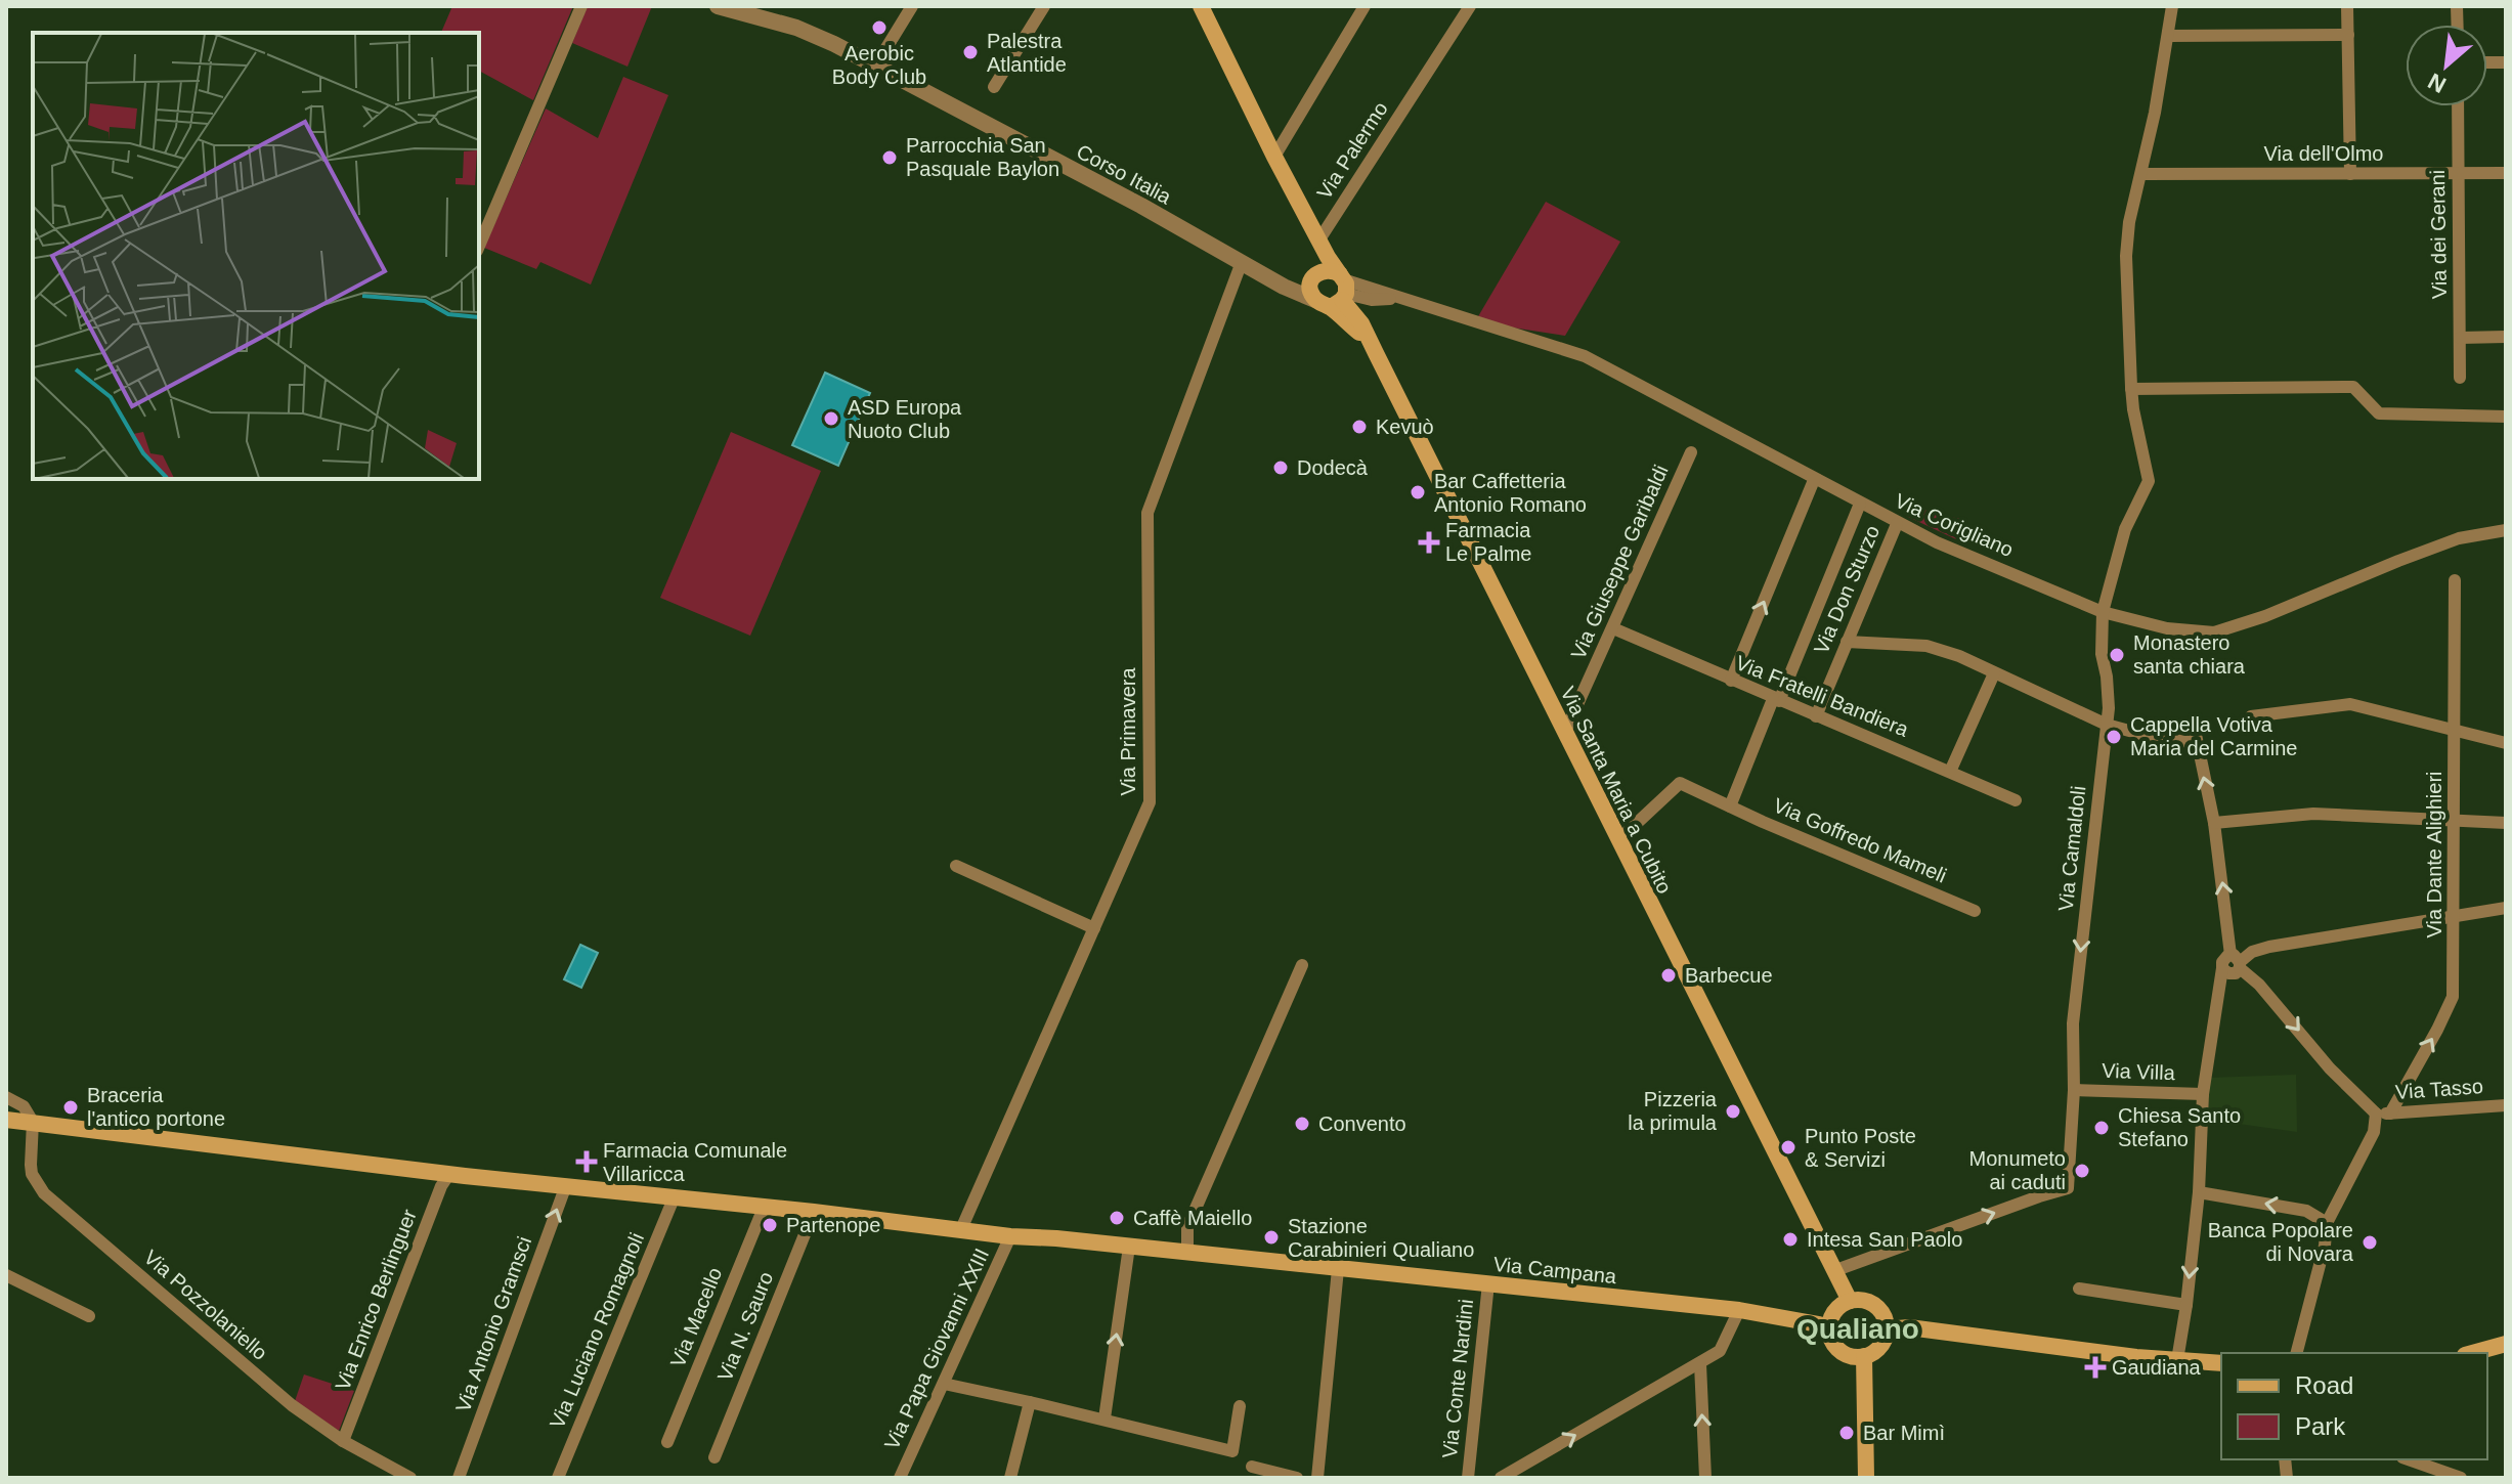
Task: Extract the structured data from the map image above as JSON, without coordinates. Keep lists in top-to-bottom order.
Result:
{
  "streets": {
    "main road": ["Via Palermo", "Via Santa Maria a Cubito", "Via Campana"],
    "street": [
      "Via dell'Olmo",
      "Corso Italia",
      "Via dei Gerani",
      "Via Corigliano",
      "Via Giuseppe Garibaldi",
      "Via Don Sturzo",
      "Via Fratelli Bandiera",
      "Via Primavera",
      "Via Goffredo Mameli",
      "Via Camaldoli",
      "Via Dante Alighieri",
      "Via Villa",
      "Via Tasso",
      "Via Enrico Berlinguer",
      "Via Pozzolaniello",
      "Via Macello",
      "Via Antonio Gramsci",
      "Via N. Sauro",
      "Via Luciano Romagnoli",
      "Via Papa Giovanni XXIII",
      "Via Conte Nardini"
    ]
  },
  "crossings": [
    ["Via dell'Olmo", "Via dei Gerani"],
    ["Via dell'Olmo", "Via Camaldoli"],
    ["Corso Italia", "Via Primavera"],
    ["Via Corigliano", "Via Don Sturzo"],
    ["Via Corigliano", "Via Camaldoli"],
    ["Via Giuseppe Garibaldi", "Via Fratelli Bandiera"],
    ["Via Giuseppe Garibaldi", "Via Santa Maria a Cubito"],
    ["Via Don Sturzo", "Via Fratelli Bandiera"],
    ["Via Primavera", "Via Campana"],
    ["Via Santa Maria a Cubito", "Via Goffredo Mameli"],
    ["Via Santa Maria a Cubito", "Via Camaldoli"],
    ["Via Santa Maria a Cubito", "Via Campana"],
    ["Via Camaldoli", "Via Villa"],
    ["Via Dante Alighieri", "Via Tasso"],
    ["Via Campana", "Via Enrico Berlinguer"],
    ["Via Campana", "Via Pozzolaniello"],
    ["Via Campana", "Via Macello"],
    ["Via Campana", "Via Antonio Gramsci"],
    ["Via Campana", "Via N. Sauro"],
    ["Via Campana", "Via Luciano Romagnoli"],
    ["Via Campana", "Via Papa Giovanni XXIII"],
    ["Via Campana", "Via Conte Nardini"],
    ["Via Enrico Berlinguer", "Via Pozzolaniello"]
  ],
  "one_way": ["Via Dante Alighieri", "Via Antonio Gramsci"],
  "districts": ["Qualiano"],
  "places": {
    "other": [
      "Aerobic Body Club",
      "Palestra Atlantide",
      "Parrocchia San Pasquale Baylon",
      "ASD Europa Nuoto Club",
      "Kevuò",
      "Dodecà",
      "Bar Caffetteria Antonio Romano",
      "Monastero santa chiara",
      "Cappella Votiva Maria del Carmine",
      "Barbecue",
      "Braceria l'antico portone",
      "Pizzeria la primula",
      "Convento",
      "Chiesa Santo Stefano",
      "Punto Poste & Servizi",
      "Monumeto ai caduti",
      "Caffè Maiello",
      "Partenope",
      "Stazione Carabinieri Qualiano",
      "Intesa San Paolo",
      "Banca Popolare di Novara",
      "Bar Mimì"
    ],
    "health": ["Farmacia Le Palme", "Farmacia Comunale Villaricca", "Gaudiana"]
  },
  "legend": ["Road", "Park"],
  "north": "bottom left"
}
